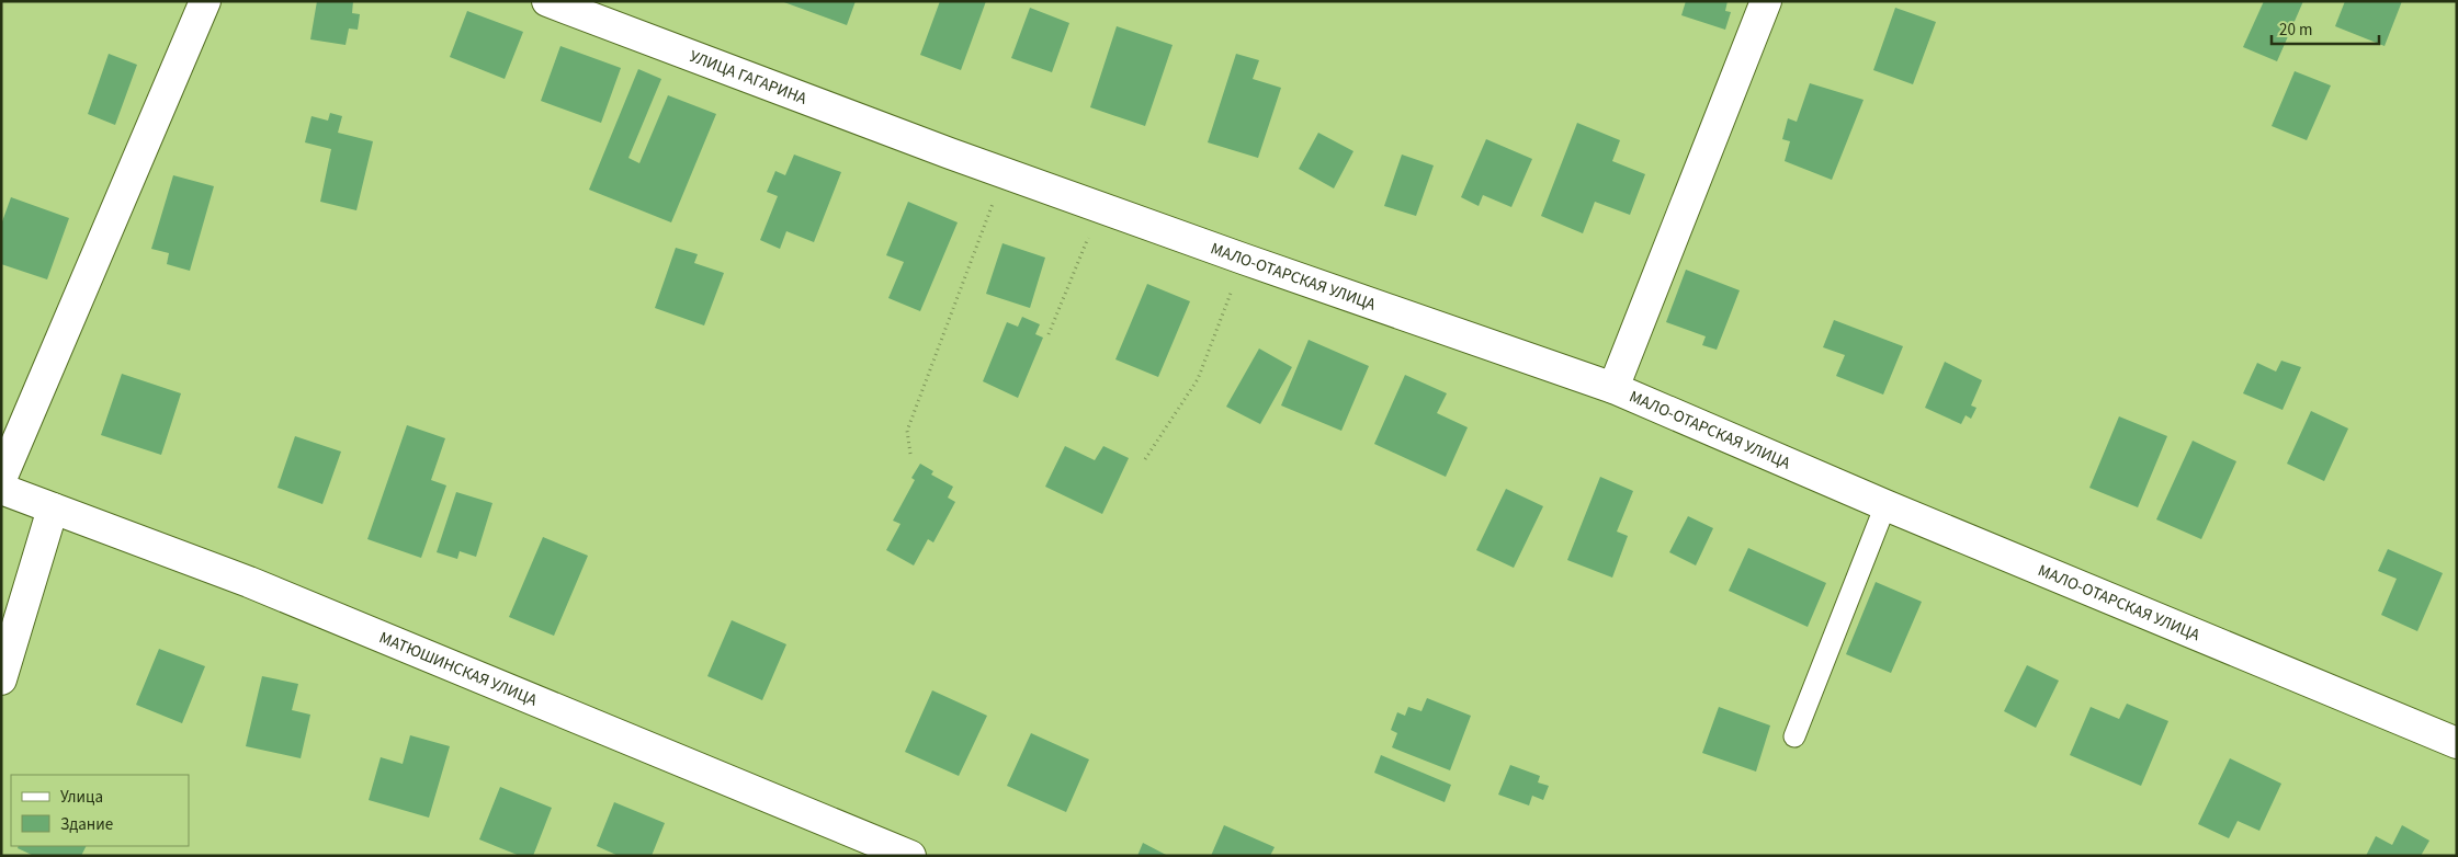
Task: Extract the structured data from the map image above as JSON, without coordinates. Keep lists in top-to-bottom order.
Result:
{
  "streets": {
    "street": ["УЛИЦА ГАГАРИНА", "МАЛО-ОТАРСКАЯ УЛИЦА", "МАТЮШИНСКАЯ УЛИЦА"]
  },
  "crossings": [
    ["УЛИЦА ГАГАРИНА", "МАЛО-ОТАРСКАЯ УЛИЦА"]
  ],
  "legend": ["Улица", "Здание"],
  "scale_bar": "20 m"
}
